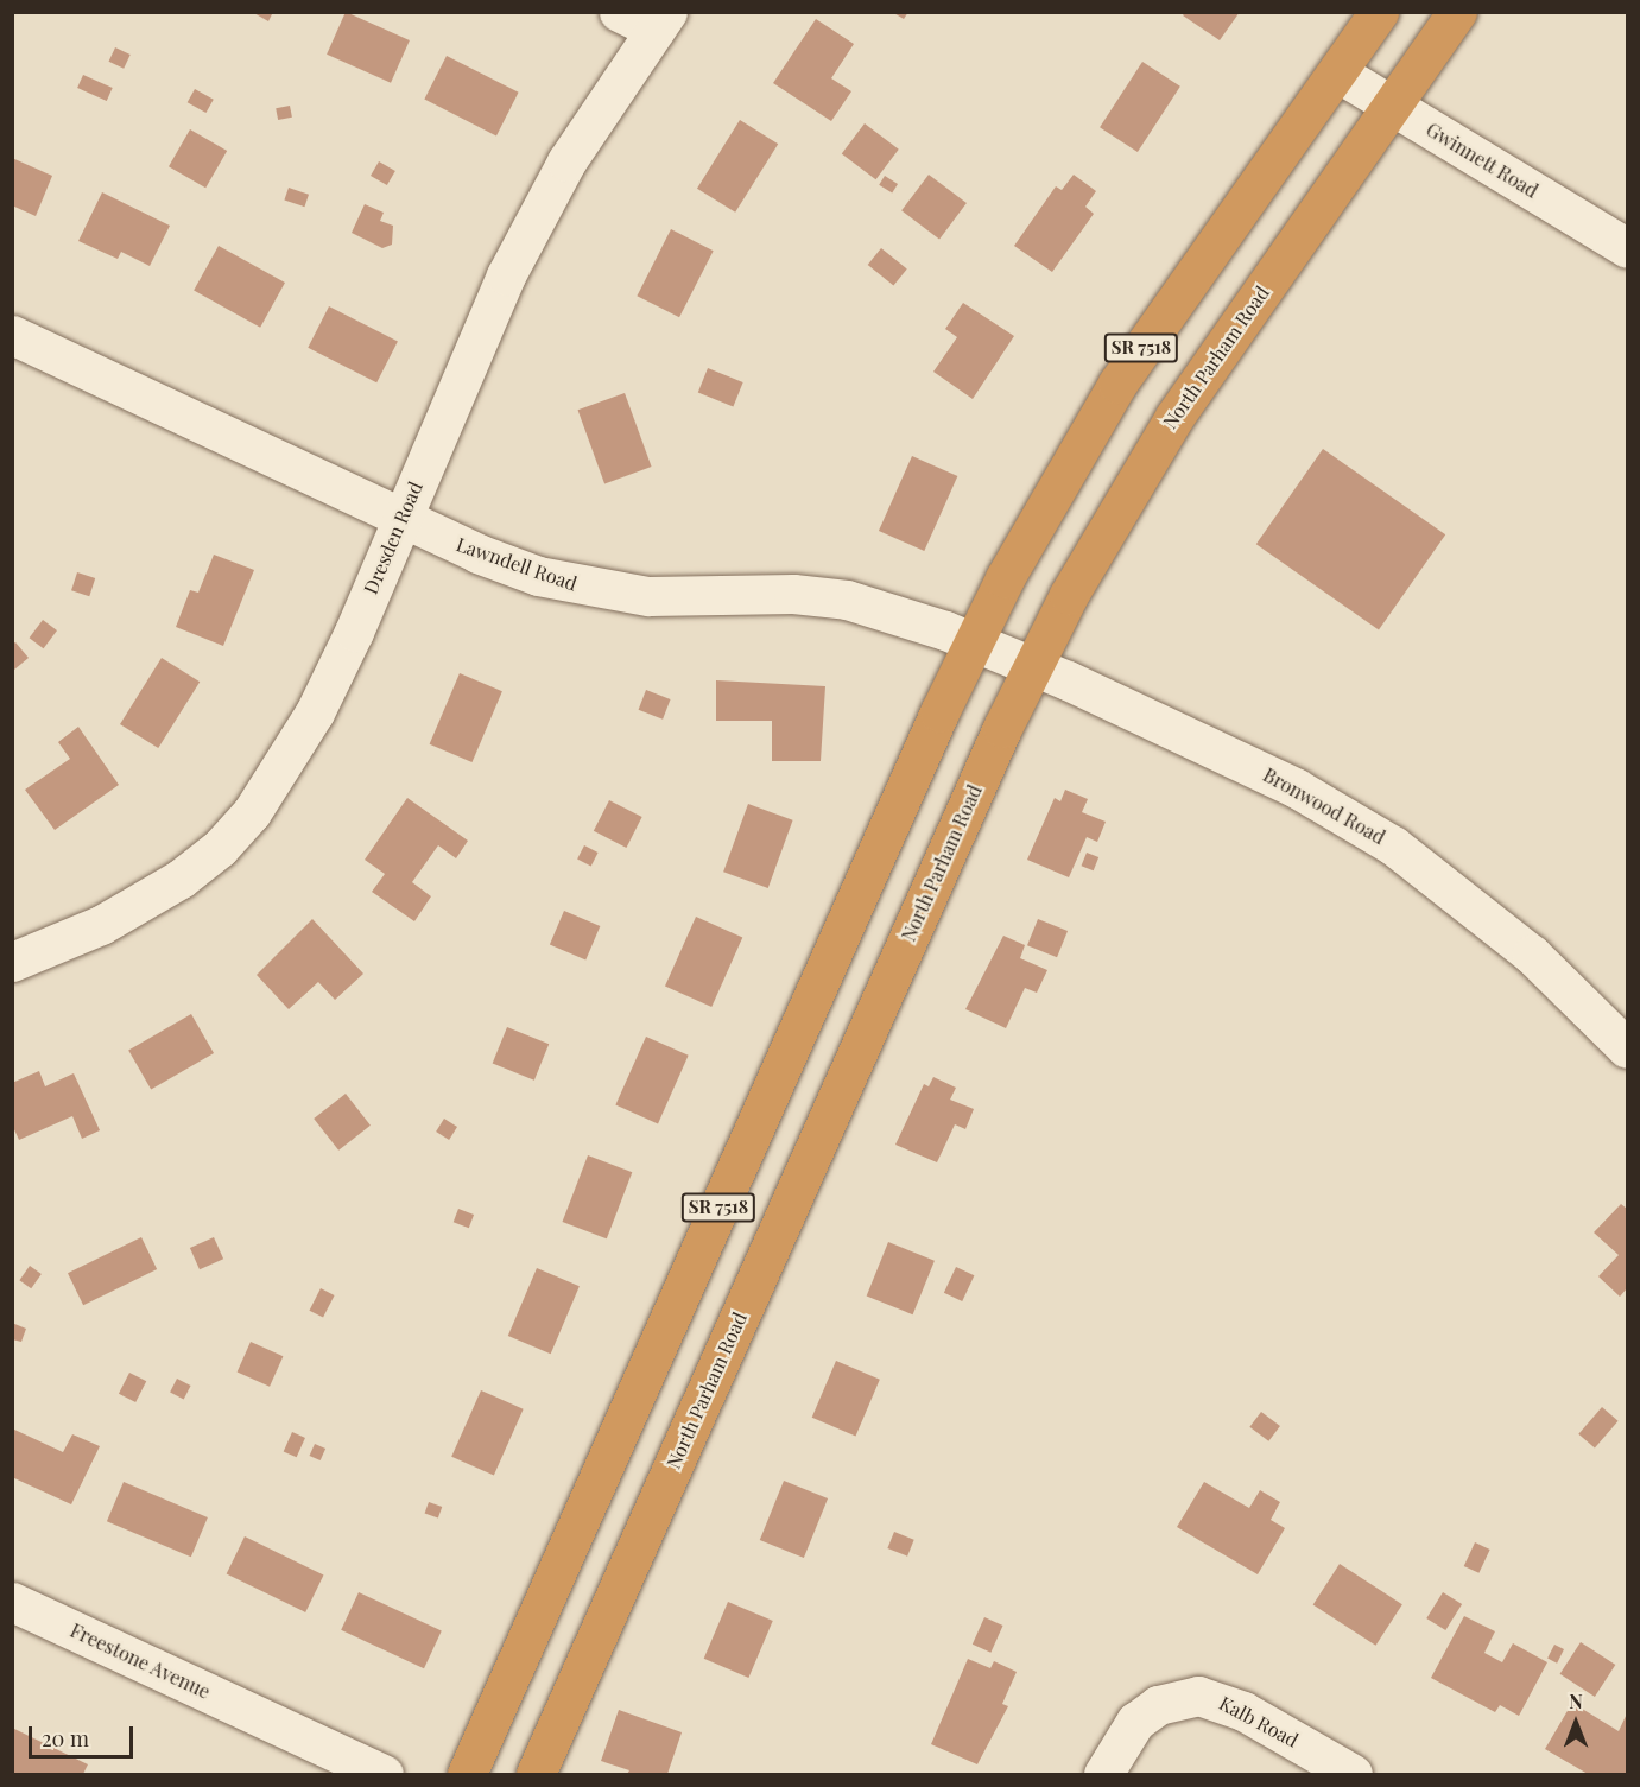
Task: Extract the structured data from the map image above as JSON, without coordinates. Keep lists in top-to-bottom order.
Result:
{
  "streets": {
    "highway": ["SR 7518", "North Parham Road"],
    "street": [
      "Gwinnett Road",
      "Dresden Road",
      "Lawndell Road",
      "Bronwood Road",
      "Freestone Avenue",
      "Kalb Road"
    ]
  },
  "crossings": [
    ["Gwinnett Road", "SR 7518"],
    ["Gwinnett Road", "North Parham Road"],
    ["SR 7518", "Lawndell Road"],
    ["SR 7518", "Bronwood Road"],
    ["North Parham Road", "Bronwood Road"],
    ["Dresden Road", "Lawndell Road"],
    ["Lawndell Road", "Bronwood Road"]
  ],
  "scale_bar": "20 m",
  "north": "top"
}
